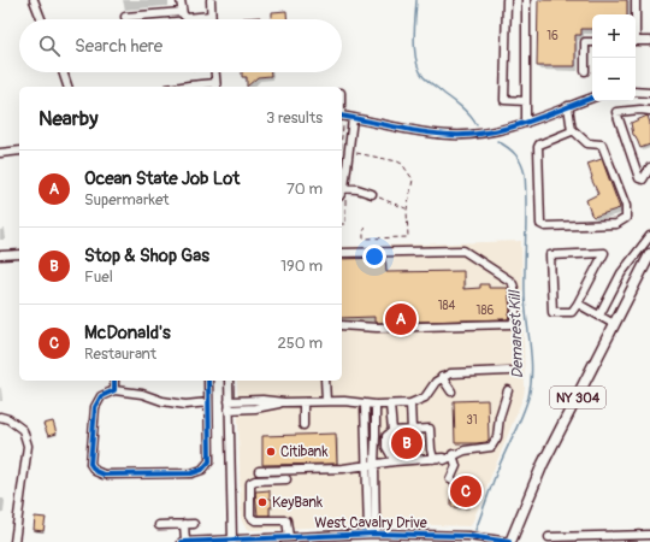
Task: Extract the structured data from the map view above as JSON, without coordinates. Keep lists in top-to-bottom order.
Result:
{
  "streets": {
    "main road": ["NY 304"],
    "street": ["West Cavalry Drive"]
  },
  "crossings": [
    ["NY 304", "West Cavalry Drive"]
  ],
  "water": ["Demarest Kill"],
  "places": ["Citibank", "KeyBank"],
  "house_numbers": [
    "16",
    "184",
    "186",
    "31"
  ],
  "page": {
    "map_buttons": ["+", "−"],
    "search": "Search here",
    "heading": ["Nearby", "3 results"],
    "list": [
      {
        "mark": "A",
        "name": "Ocean State Job Lot",
        "note": "Supermarket",
        "value": "70 m"
      },
      {
        "mark": "B",
        "name": "Stop & Shop Gas",
        "note": "Fuel",
        "value": "190 m"
      },
      {
        "mark": "C",
        "name": "McDonald's",
        "note": "Restaurant",
        "value": "250 m"
      }
    ],
    "pins": ["A", "B", "C"]
  }
}
